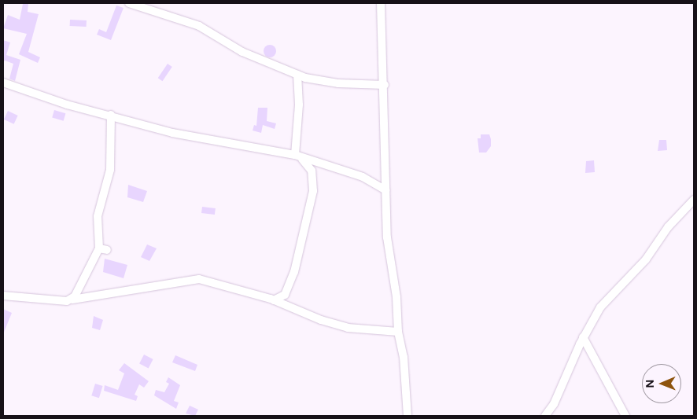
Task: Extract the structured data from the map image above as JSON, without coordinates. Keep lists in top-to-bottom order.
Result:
{
  "north": "left"
}
